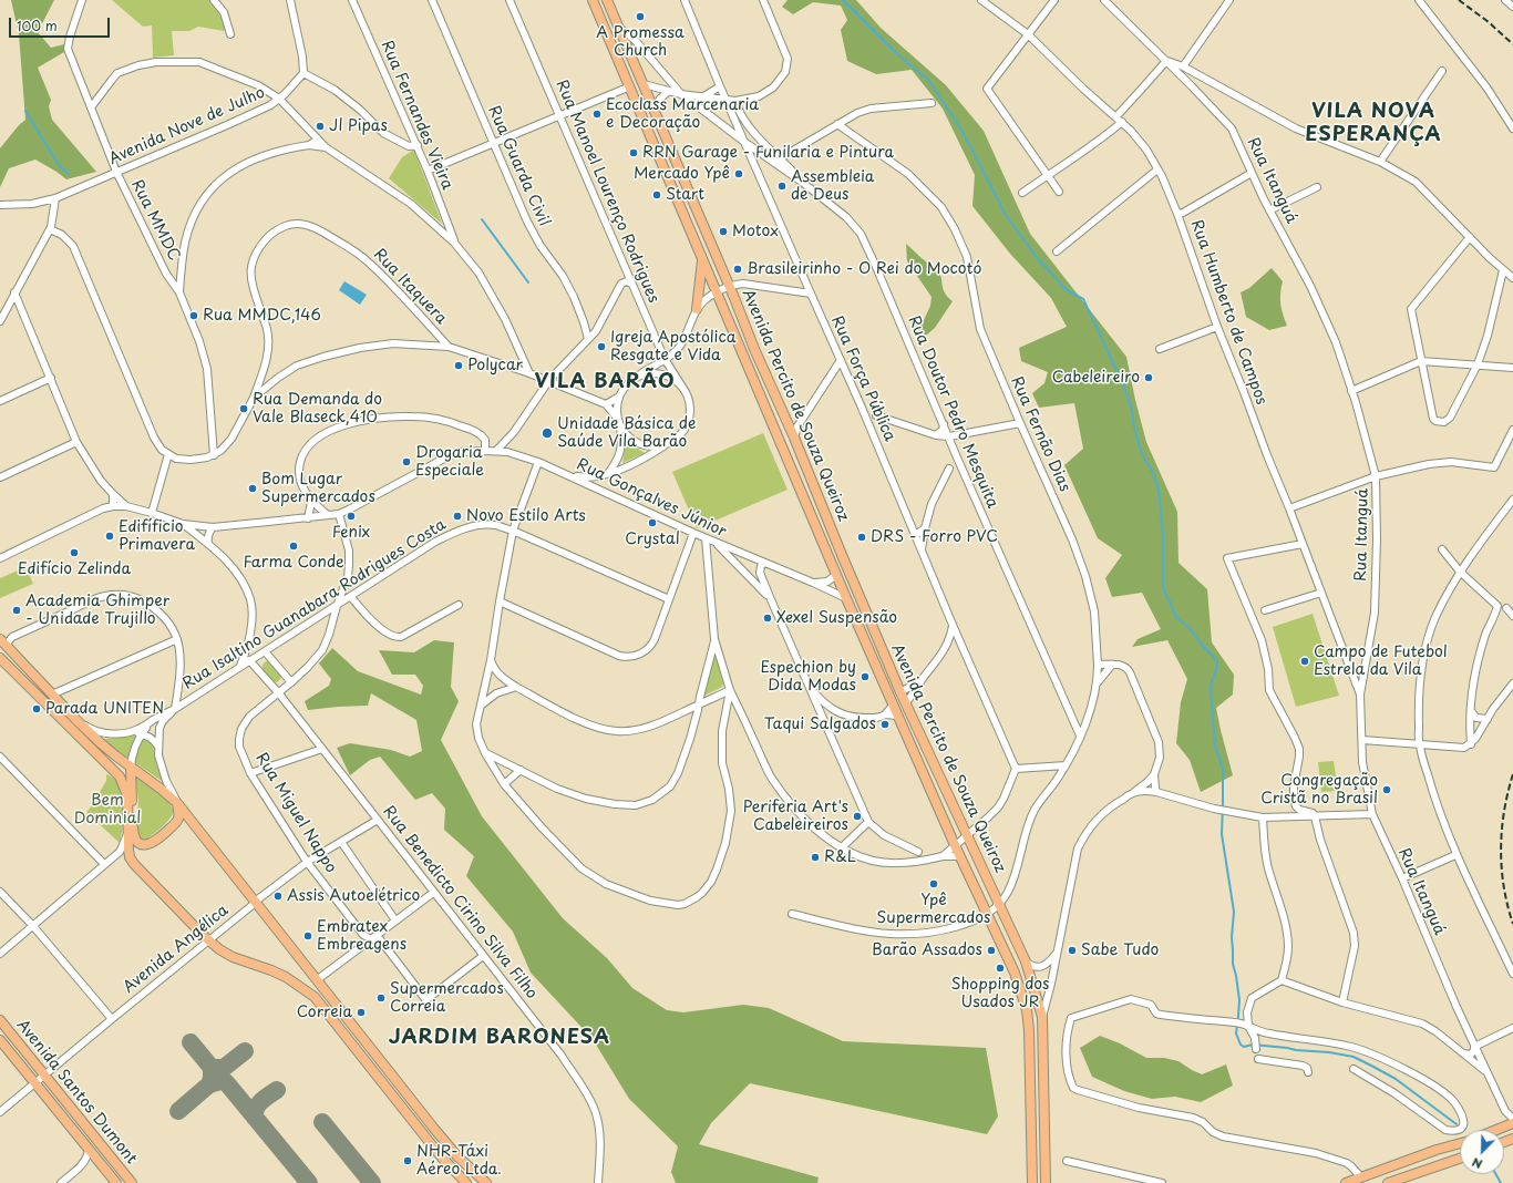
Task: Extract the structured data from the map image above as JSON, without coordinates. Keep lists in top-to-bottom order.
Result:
{
  "streets": {
    "main road": ["Avenida Percito de Souza Queiroz", "Avenida Santos Dumont"],
    "street": [
      "Rua Fernandes Vieira",
      "Avenida Nove de Julho",
      "Rua Guarda Civil",
      "Rua Itanguá",
      "Rua Manoel Lourenço Rodrigues",
      "Rua MMDC",
      "Rua Itaquera",
      "Rua Humberto de Campos",
      "Rua Força Pública",
      "Rua Doutor Pedro Mesquita",
      "Rua Fernão Dias",
      "Rua Gonçalves Júnior",
      "Rua Isaltino Guanabara Rodrigues Costa",
      "Rua Miguel Nappo",
      "Rua Benedicto Cirino Silva Filho",
      "Avenida Angélica"
    ]
  },
  "crossings": [
    ["Avenida Nove de Julho", "Rua MMDC"],
    ["Rua Itanguá", "Rua Humberto de Campos"],
    ["Avenida Percito de Souza Queiroz", "Rua Gonçalves Júnior"],
    ["Rua Gonçalves Júnior", "Rua Miguel Nappo"],
    ["Rua Isaltino Guanabara Rodrigues Costa", "Rua Miguel Nappo"],
    ["Rua Isaltino Guanabara Rodrigues Costa", "Rua Benedicto Cirino Silva Filho"],
    ["Rua Miguel Nappo", "Rua Benedicto Cirino Silva Filho"],
    ["Rua Miguel Nappo", "Avenida Angélica"],
    ["Rua Benedicto Cirino Silva Filho", "Avenida Angélica"],
    ["Avenida Angélica", "Avenida Santos Dumont"]
  ],
  "districts": ["VILA NOVA ESPERANÇA", "VILA BARÃO", "JARDIM BARONESA"],
  "parks": ["Bem Dominial"],
  "places": [
    "A Promessa Church",
    "Ecoclass Marcenaria e Decoração",
    "Jl Pipas",
    "RRN Garage - Funilaria e Pintura",
    "Mercado Ypê",
    "Assembleia de Deus",
    "Start",
    "Motox",
    "Brasileirinho - O Rei do Mocotó",
    "Rua MMDC,146",
    "Igreja Apostólica Resgate e Vida",
    "Polycar",
    "Cabeleireiro",
    "Rua Demanda do Vale Blaseck,410",
    "Unidade Básica de Saúde Vila Barão",
    "Drogaria Especiale",
    "Bom Lugar Supermercados",
    "Fenix",
    "Novo Estilo Arts",
    "Crystal",
    "Edifíficio Primavera",
    "DRS - Forro PVC",
    "Farma Conde",
    "Edifício Zelinda",
    "Academia Ghimper - Unidade Trujillo",
    "Xexel Suspensão",
    "Campo de Futebol Estrela da Vila",
    "Espechion by Dida Modas",
    "Parada UNITEN",
    "Taqui Salgados",
    "Congregação Cristã no Brasil",
    "Periferia Art's Cabeleireiros",
    "R&L",
    "Ypê Supermercados",
    "Assis Autoelétrico",
    "Embratex Embreagens",
    "Barão Assados",
    "Sabe Tudo",
    "Shopping dos Usados JR",
    "Supermercados Correia",
    "Correia",
    "NHR-Táxi Aéreo Ltda."
  ],
  "scale_bar": "100 m",
  "north": "bottom left"
}
